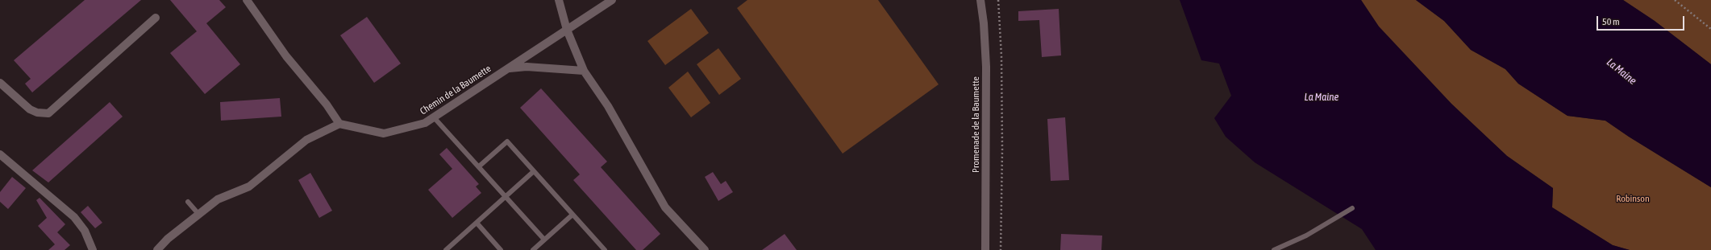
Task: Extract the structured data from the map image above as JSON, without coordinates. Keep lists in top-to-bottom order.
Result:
{
  "streets": {
    "street": ["Chemin de la Baumette", "Promenade de la Baumette"]
  },
  "water": ["La Maine"],
  "parks": ["Robinson"],
  "scale_bar": "50 m"
}
